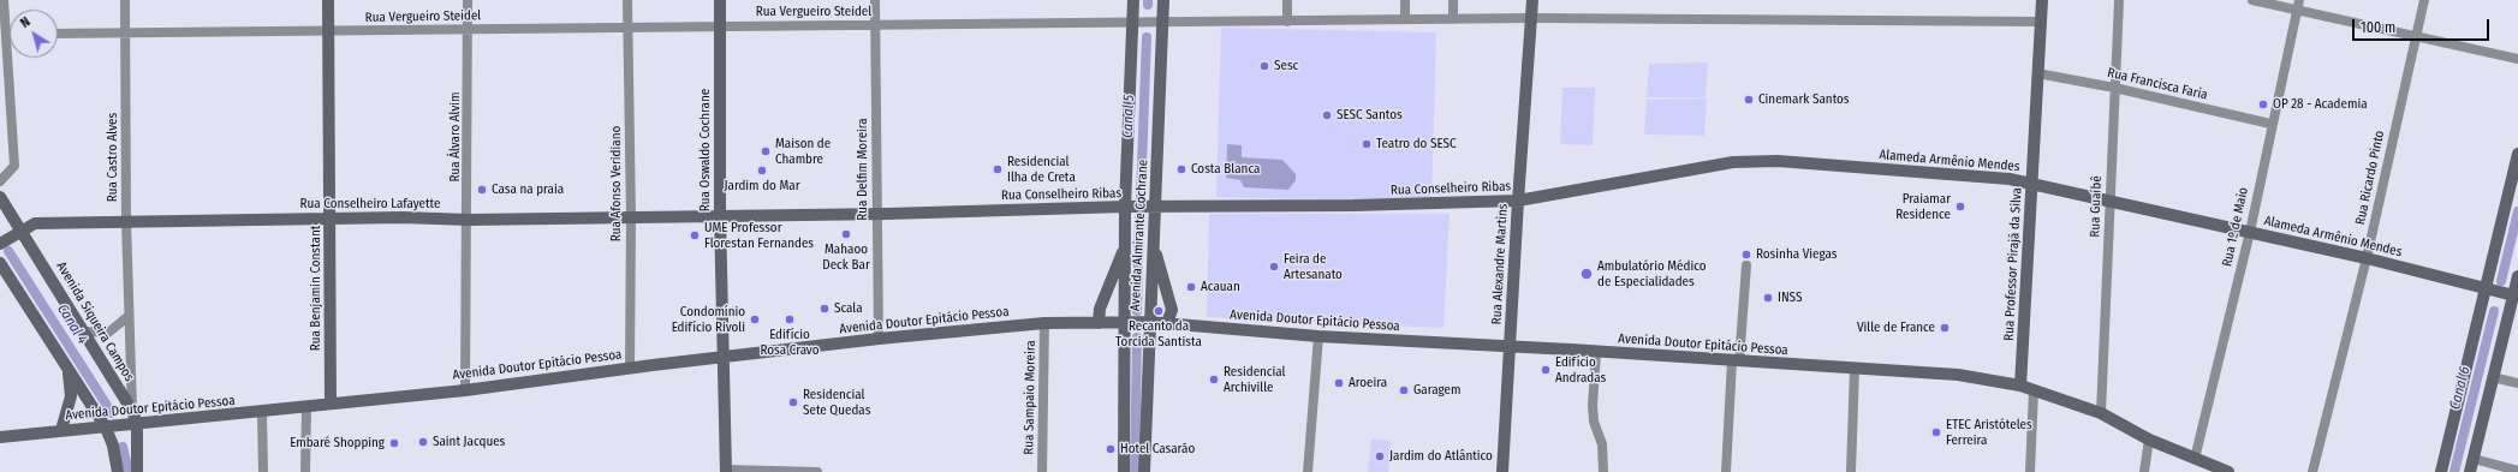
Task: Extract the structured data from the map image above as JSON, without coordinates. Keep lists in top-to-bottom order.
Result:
{
  "streets": {
    "main road": [
      "Rua Oswaldo Cochrane",
      "Alameda Armênio Mendes",
      "Rua Conselheiro Ribas",
      "Rua Conselheiro Lafayette",
      "Avenida Almirante Cochrane",
      "Rua Alexandre Martins",
      "Rua Professor Pirajá da Silva",
      "Rua Benjamin Constant",
      "Avenida Doutor Epitácio Pessoa",
      "Avenida Siqueira Campos"
    ],
    "street": [
      "Rua Vergueiro Steidel",
      "Rua Francisca Faria",
      "Rua Álvaro Alvim",
      "Rua Castro Alves",
      "Rua Delfim Moreira",
      "Rua Ricardo Pinto",
      "Rua Afonso Veridiano",
      "Rua Guaíbê",
      "Rua 1º de Maio",
      "Rua Sampaio Moreira"
    ]
  },
  "crossings": [
    ["Rua Vergueiro Steidel", "Rua Álvaro Alvim"],
    ["Rua Vergueiro Steidel", "Rua Oswaldo Cochrane"],
    ["Rua Vergueiro Steidel", "Rua Castro Alves"],
    ["Rua Vergueiro Steidel", "Rua Delfim Moreira"],
    ["Rua Vergueiro Steidel", "Rua Afonso Veridiano"],
    ["Rua Vergueiro Steidel", "Avenida Almirante Cochrane"],
    ["Rua Vergueiro Steidel", "Rua Alexandre Martins"],
    ["Rua Vergueiro Steidel", "Rua Professor Pirajá da Silva"],
    ["Rua Vergueiro Steidel", "Rua Benjamin Constant"],
    ["Rua Francisca Faria", "Rua Guaíbê"],
    ["Rua Francisca Faria", "Rua 1º de Maio"],
    ["Rua Francisca Faria", "Rua Professor Pirajá da Silva"],
    ["Rua Álvaro Alvim", "Rua Conselheiro Lafayette"],
    ["Rua Álvaro Alvim", "Avenida Doutor Epitácio Pessoa"],
    ["Rua Oswaldo Cochrane", "Rua Conselheiro Ribas"],
    ["Rua Oswaldo Cochrane", "Rua Conselheiro Lafayette"],
    ["Rua Oswaldo Cochrane", "Avenida Doutor Epitácio Pessoa"],
    ["Rua Castro Alves", "Rua Conselheiro Lafayette"],
    ["Rua Castro Alves", "Avenida Siqueira Campos"],
    ["Alameda Armênio Mendes", "Rua Ricardo Pinto"],
    ["Alameda Armênio Mendes", "Rua Conselheiro Ribas"],
    ["Alameda Armênio Mendes", "Rua Guaíbê"],
    ["Alameda Armênio Mendes", "Rua 1º de Maio"],
    ["Alameda Armênio Mendes", "Rua Alexandre Martins"],
    ["Alameda Armênio Mendes", "Rua Professor Pirajá da Silva"],
    ["Rua Delfim Moreira", "Rua Conselheiro Ribas"],
    ["Rua Delfim Moreira", "Avenida Doutor Epitácio Pessoa"],
    ["Rua Afonso Veridiano", "Rua Conselheiro Lafayette"],
    ["Rua Afonso Veridiano", "Avenida Doutor Epitácio Pessoa"],
    ["Rua Conselheiro Ribas", "Rua Conselheiro Lafayette"],
    ["Rua Conselheiro Ribas", "Avenida Almirante Cochrane"],
    ["Rua Conselheiro Ribas", "Rua Alexandre Martins"],
    ["Rua Conselheiro Lafayette", "Rua Benjamin Constant"],
    ["Rua Conselheiro Lafayette", "Avenida Siqueira Campos"],
    ["Rua Guaíbê", "Avenida Doutor Epitácio Pessoa"],
    ["Rua 1º de Maio", "Avenida Doutor Epitácio Pessoa"],
    ["Avenida Almirante Cochrane", "Avenida Doutor Epitácio Pessoa"],
    ["Rua Alexandre Martins", "Avenida Doutor Epitácio Pessoa"],
    ["Rua Professor Pirajá da Silva", "Avenida Doutor Epitácio Pessoa"],
    ["Rua Benjamin Constant", "Avenida Doutor Epitácio Pessoa"],
    ["Avenida Doutor Epitácio Pessoa", "Avenida Siqueira Campos"],
    ["Avenida Doutor Epitácio Pessoa", "Rua Sampaio Moreira"]
  ],
  "water": ["Canal 5", "Canal 4", "Canal 6"],
  "places": [
    "Sesc",
    "Cinemark Santos",
    "OP 28 - Academia",
    "SESC Santos",
    "Teatro do SESC",
    "Maison de Chambre",
    "Residencial Ilha de Creta",
    "Costa Blanca",
    "Jardim do Mar",
    "Casa na praia",
    "Praiamar Residence",
    "Mahaoo Deck Bar",
    "UME Professor Florestan Fernandes",
    "Rosinha Viegas",
    "Feira de Artesanato",
    "Ambulatório Médico de Especialidades",
    "Acauan",
    "INSS",
    "Scala",
    "Recanto da Torcida Santista",
    "Condomínio Edifício Rivoli",
    "Edifício Rosa Cravo",
    "Ville de France",
    "Edifício Andradas",
    "Residencial Archiville",
    "Aroeira",
    "Garagem",
    "Residencial Sete Quedas",
    "ETEC Aristóteles Ferreira",
    "Saint Jacques",
    "Embaré Shopping",
    "Hotel Casarão",
    "Jardim do Atlântico"
  ],
  "scale_bar": "100 m",
  "north": "top left"
}
